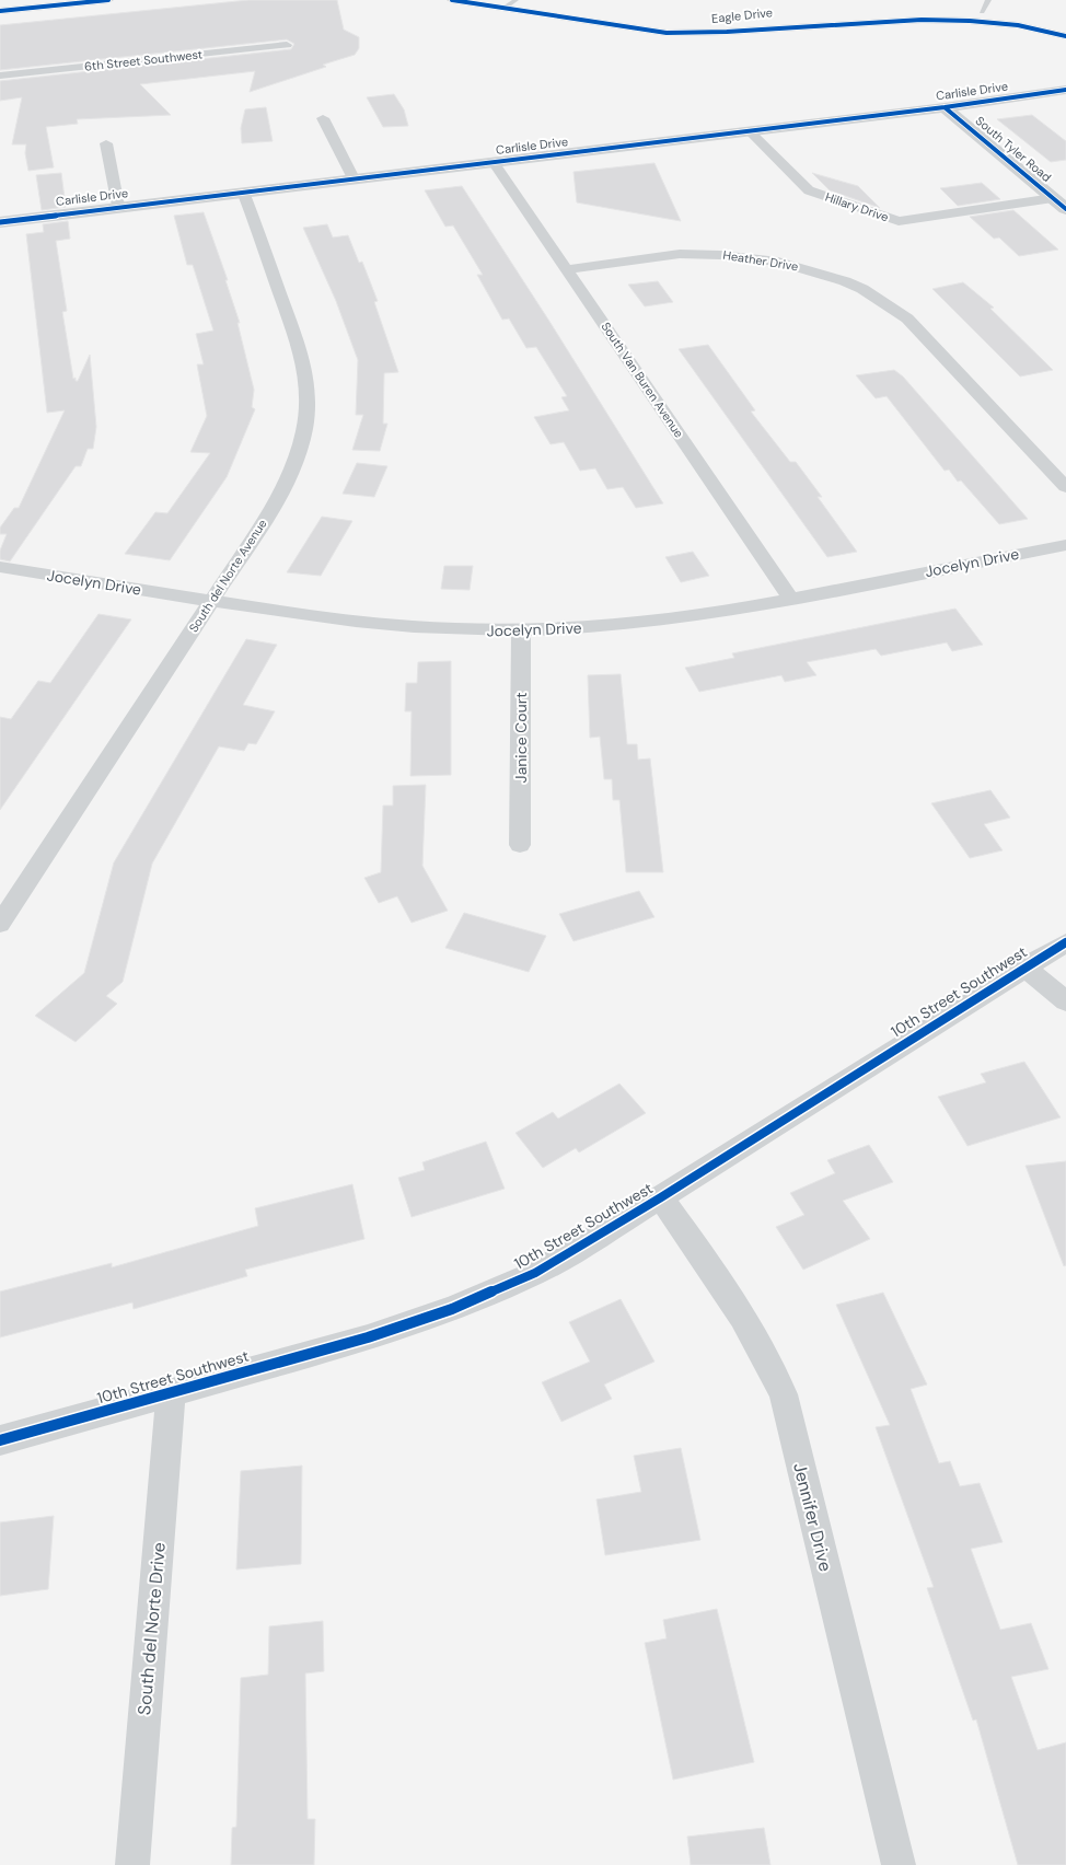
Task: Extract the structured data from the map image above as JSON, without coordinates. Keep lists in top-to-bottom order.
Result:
{
  "streets": {
    "street": [
      "Eagle Drive",
      "6th Street Southwest",
      "Carlisle Drive",
      "South Tyler Road",
      "Hillary Drive",
      "Heather Drive",
      "South Van Buren Avenue",
      "Jocelyn Drive",
      "South del Norte Avenue",
      "Janice Court",
      "10th Street Southwest",
      "Jennifer Drive",
      "South del Norte Drive"
    ]
  },
  "crossings": [
    ["Carlisle Drive", "South Tyler Road"],
    ["Carlisle Drive", "Hillary Drive"],
    ["Carlisle Drive", "South Van Buren Avenue"],
    ["Carlisle Drive", "South del Norte Avenue"],
    ["South Tyler Road", "Hillary Drive"],
    ["Heather Drive", "South Van Buren Avenue"],
    ["South Van Buren Avenue", "Jocelyn Drive"],
    ["Jocelyn Drive", "South del Norte Avenue"],
    ["Jocelyn Drive", "Janice Court"],
    ["10th Street Southwest", "Jennifer Drive"],
    ["10th Street Southwest", "South del Norte Drive"]
  ]
}
